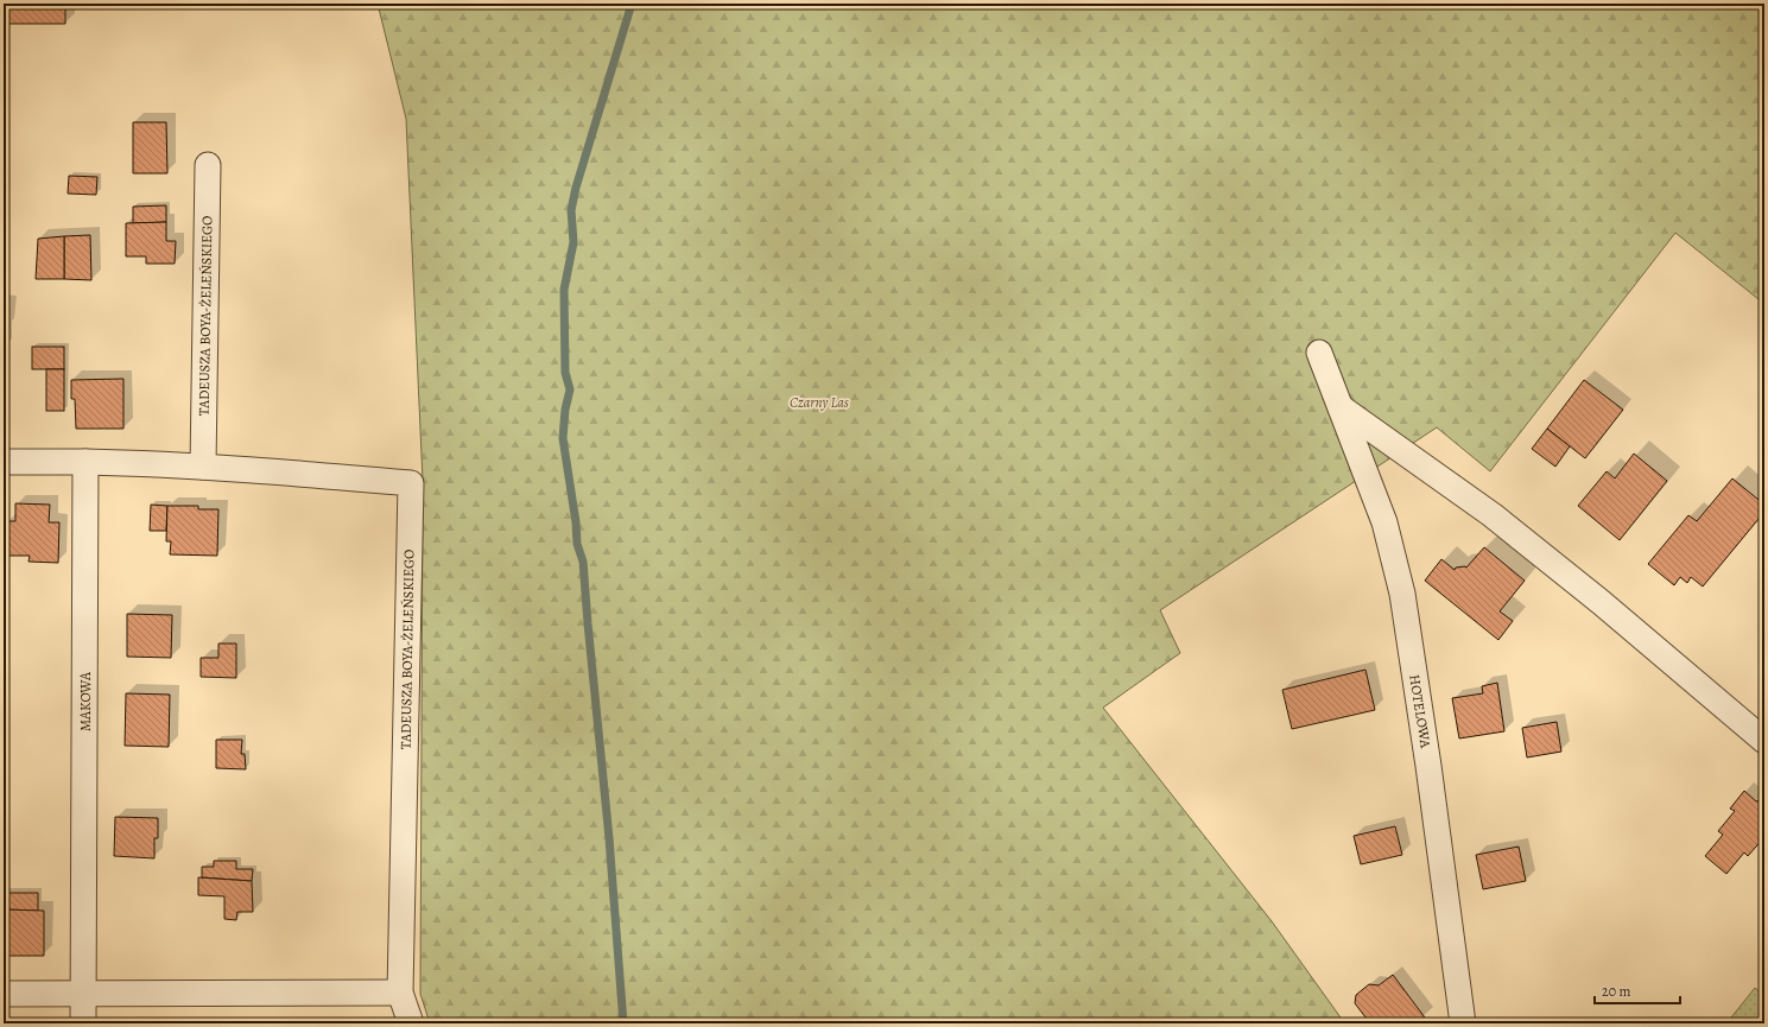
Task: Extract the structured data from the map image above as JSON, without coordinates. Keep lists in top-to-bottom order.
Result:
{
  "streets": {
    "street": ["TADEUSZA BOYA-ŻELEŃSKIEGO", "MAKOWA", "HOTELOWA"]
  },
  "crossings": [
    ["TADEUSZA BOYA-ŻELEŃSKIEGO", "MAKOWA"]
  ],
  "parks": ["Czarny Las"],
  "scale_bar": "20 m"
}
